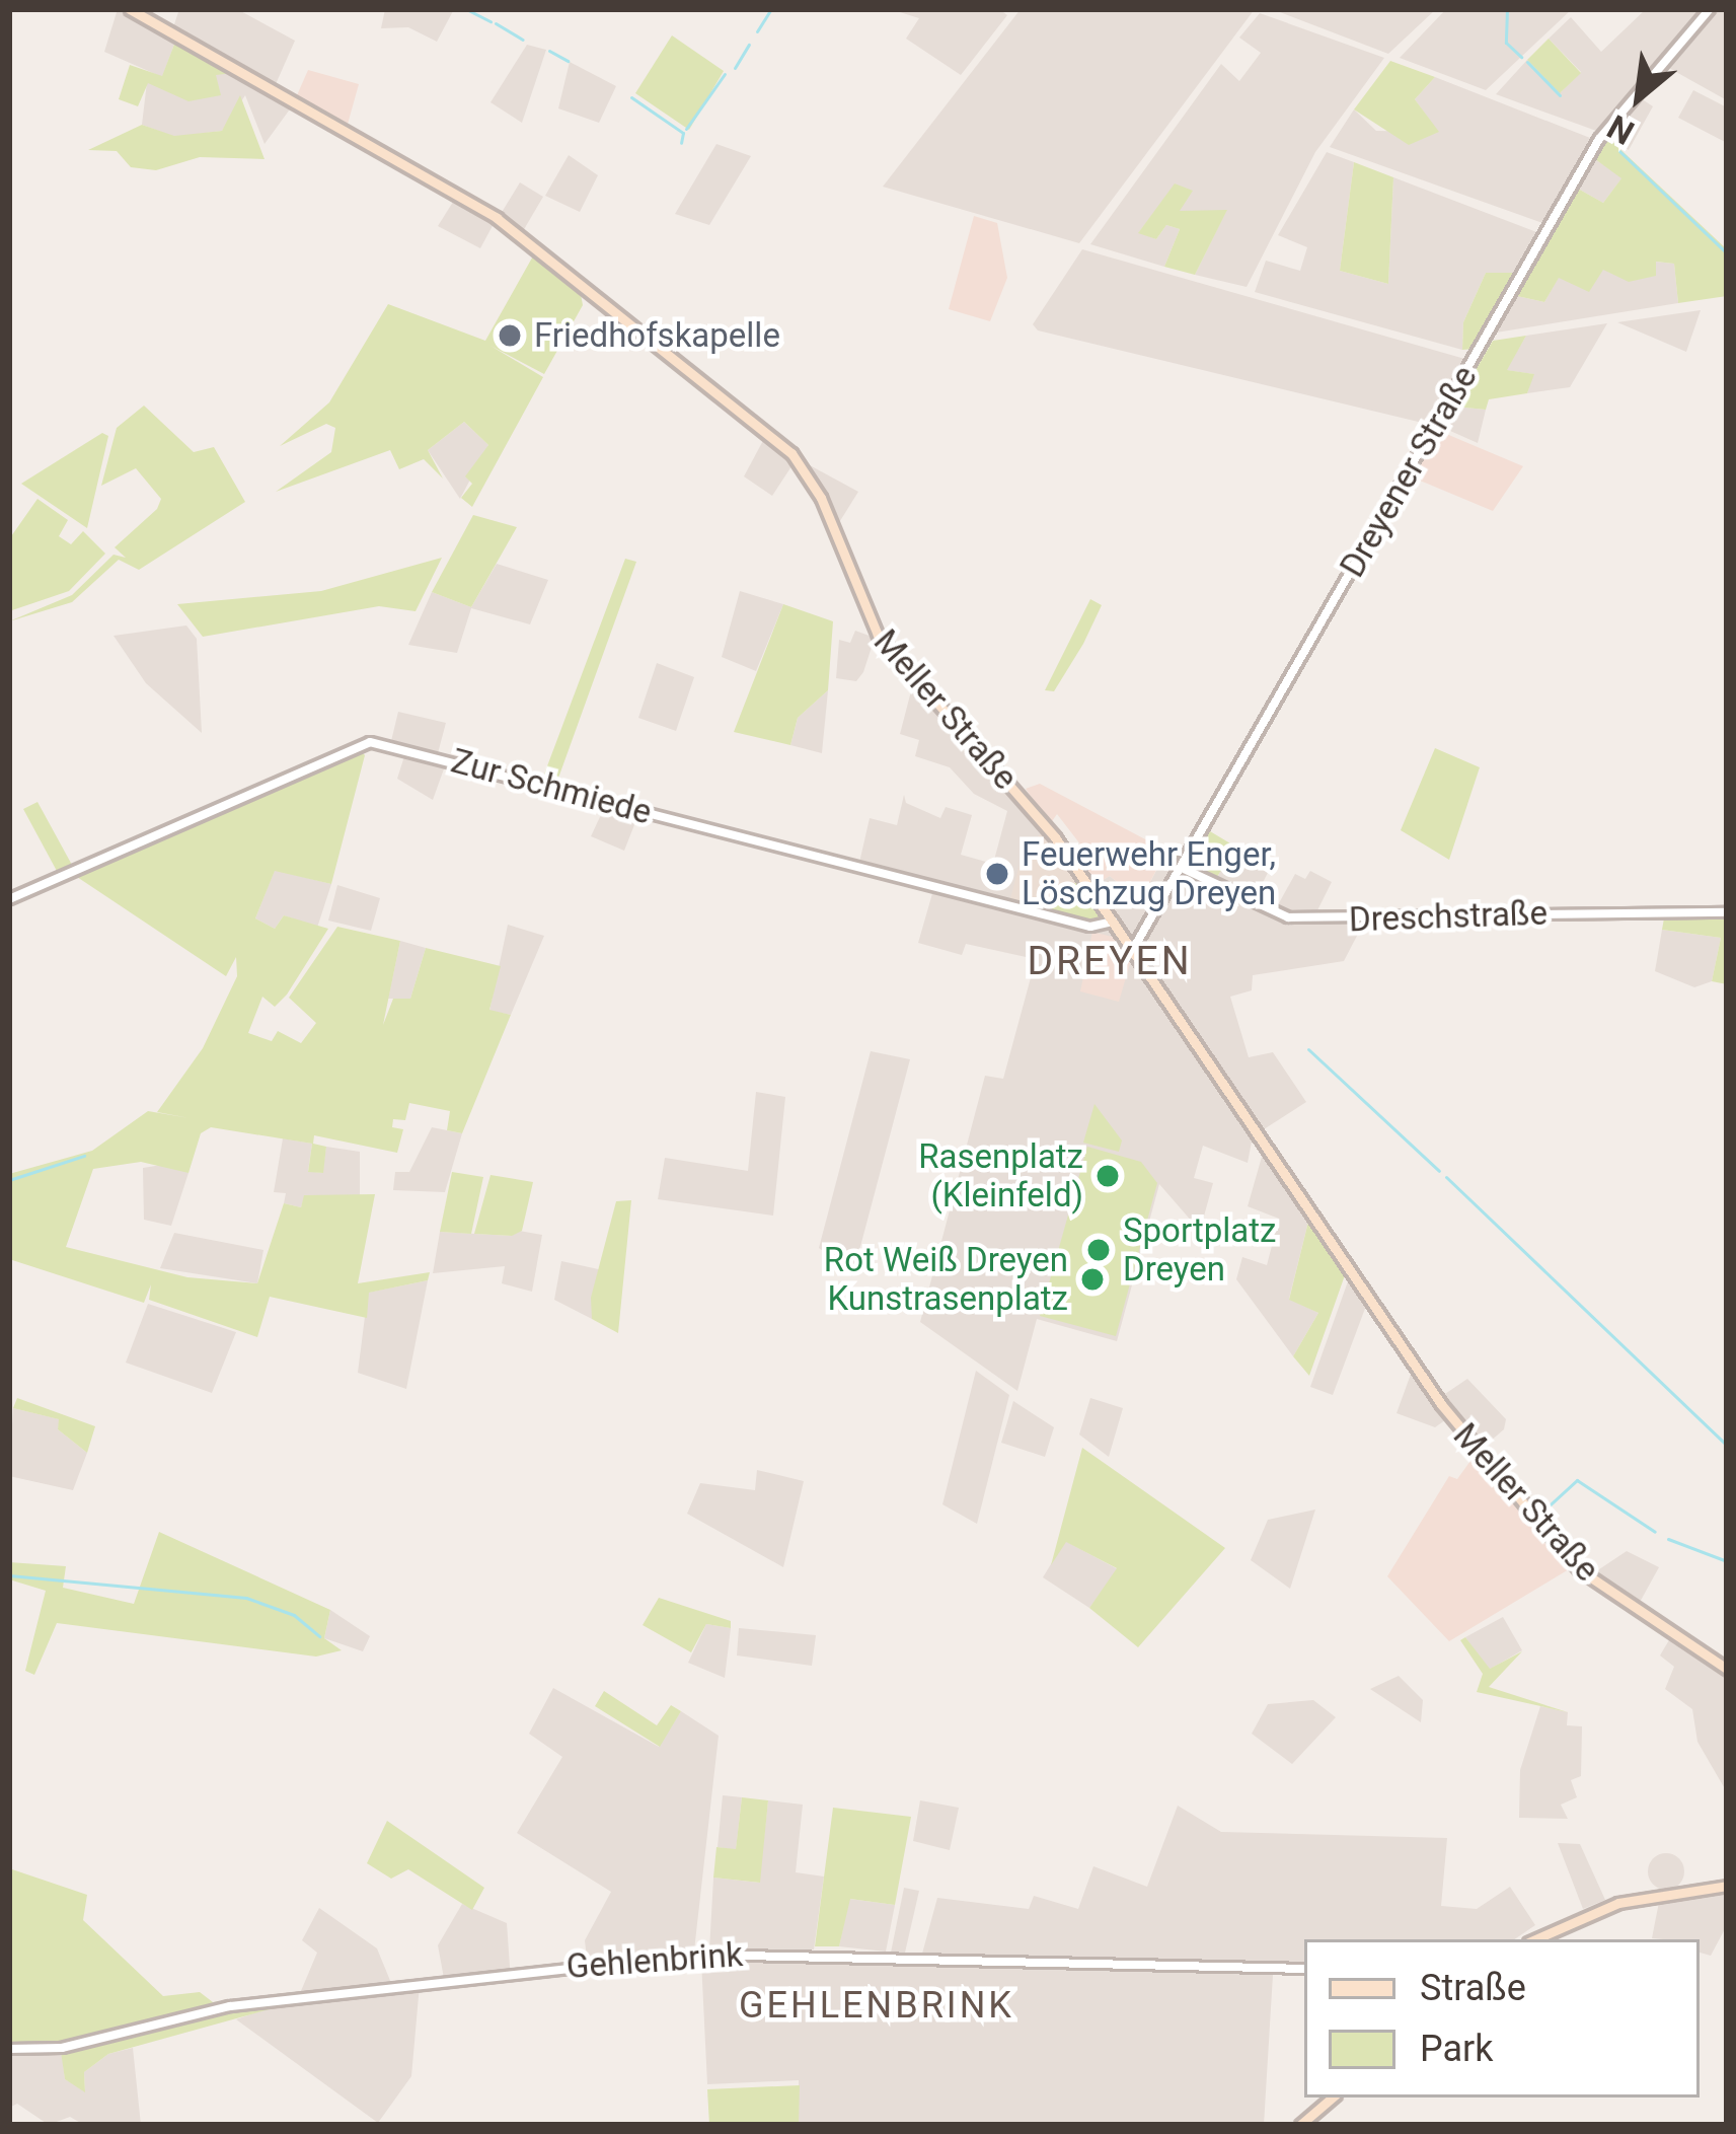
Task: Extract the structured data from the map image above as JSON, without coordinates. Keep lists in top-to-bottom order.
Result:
{
  "streets": {
    "main road": ["Meller Straße"],
    "street": [
      "Dreyener Straße",
      "Zur Schmiede",
      "Dreschstraße",
      "Gehlenbrink"
    ]
  },
  "crossings": [
    ["Dreyener Straße", "Meller Straße"],
    ["Dreyener Straße", "Dreschstraße"],
    ["Meller Straße", "Zur Schmiede"]
  ],
  "districts": ["DREYEN", "GEHLENBRINK"],
  "places": [
    "Friedhofskapelle",
    "Feuerwehr Enger, Löschzug Dreyen",
    "Rasenplatz (Kleinfeld)",
    "Sportplatz Dreyen",
    "Rot Weiß Dreyen Kunstrasenplatz"
  ],
  "legend": ["Straße", "Park"],
  "north": "bottom left"
}
